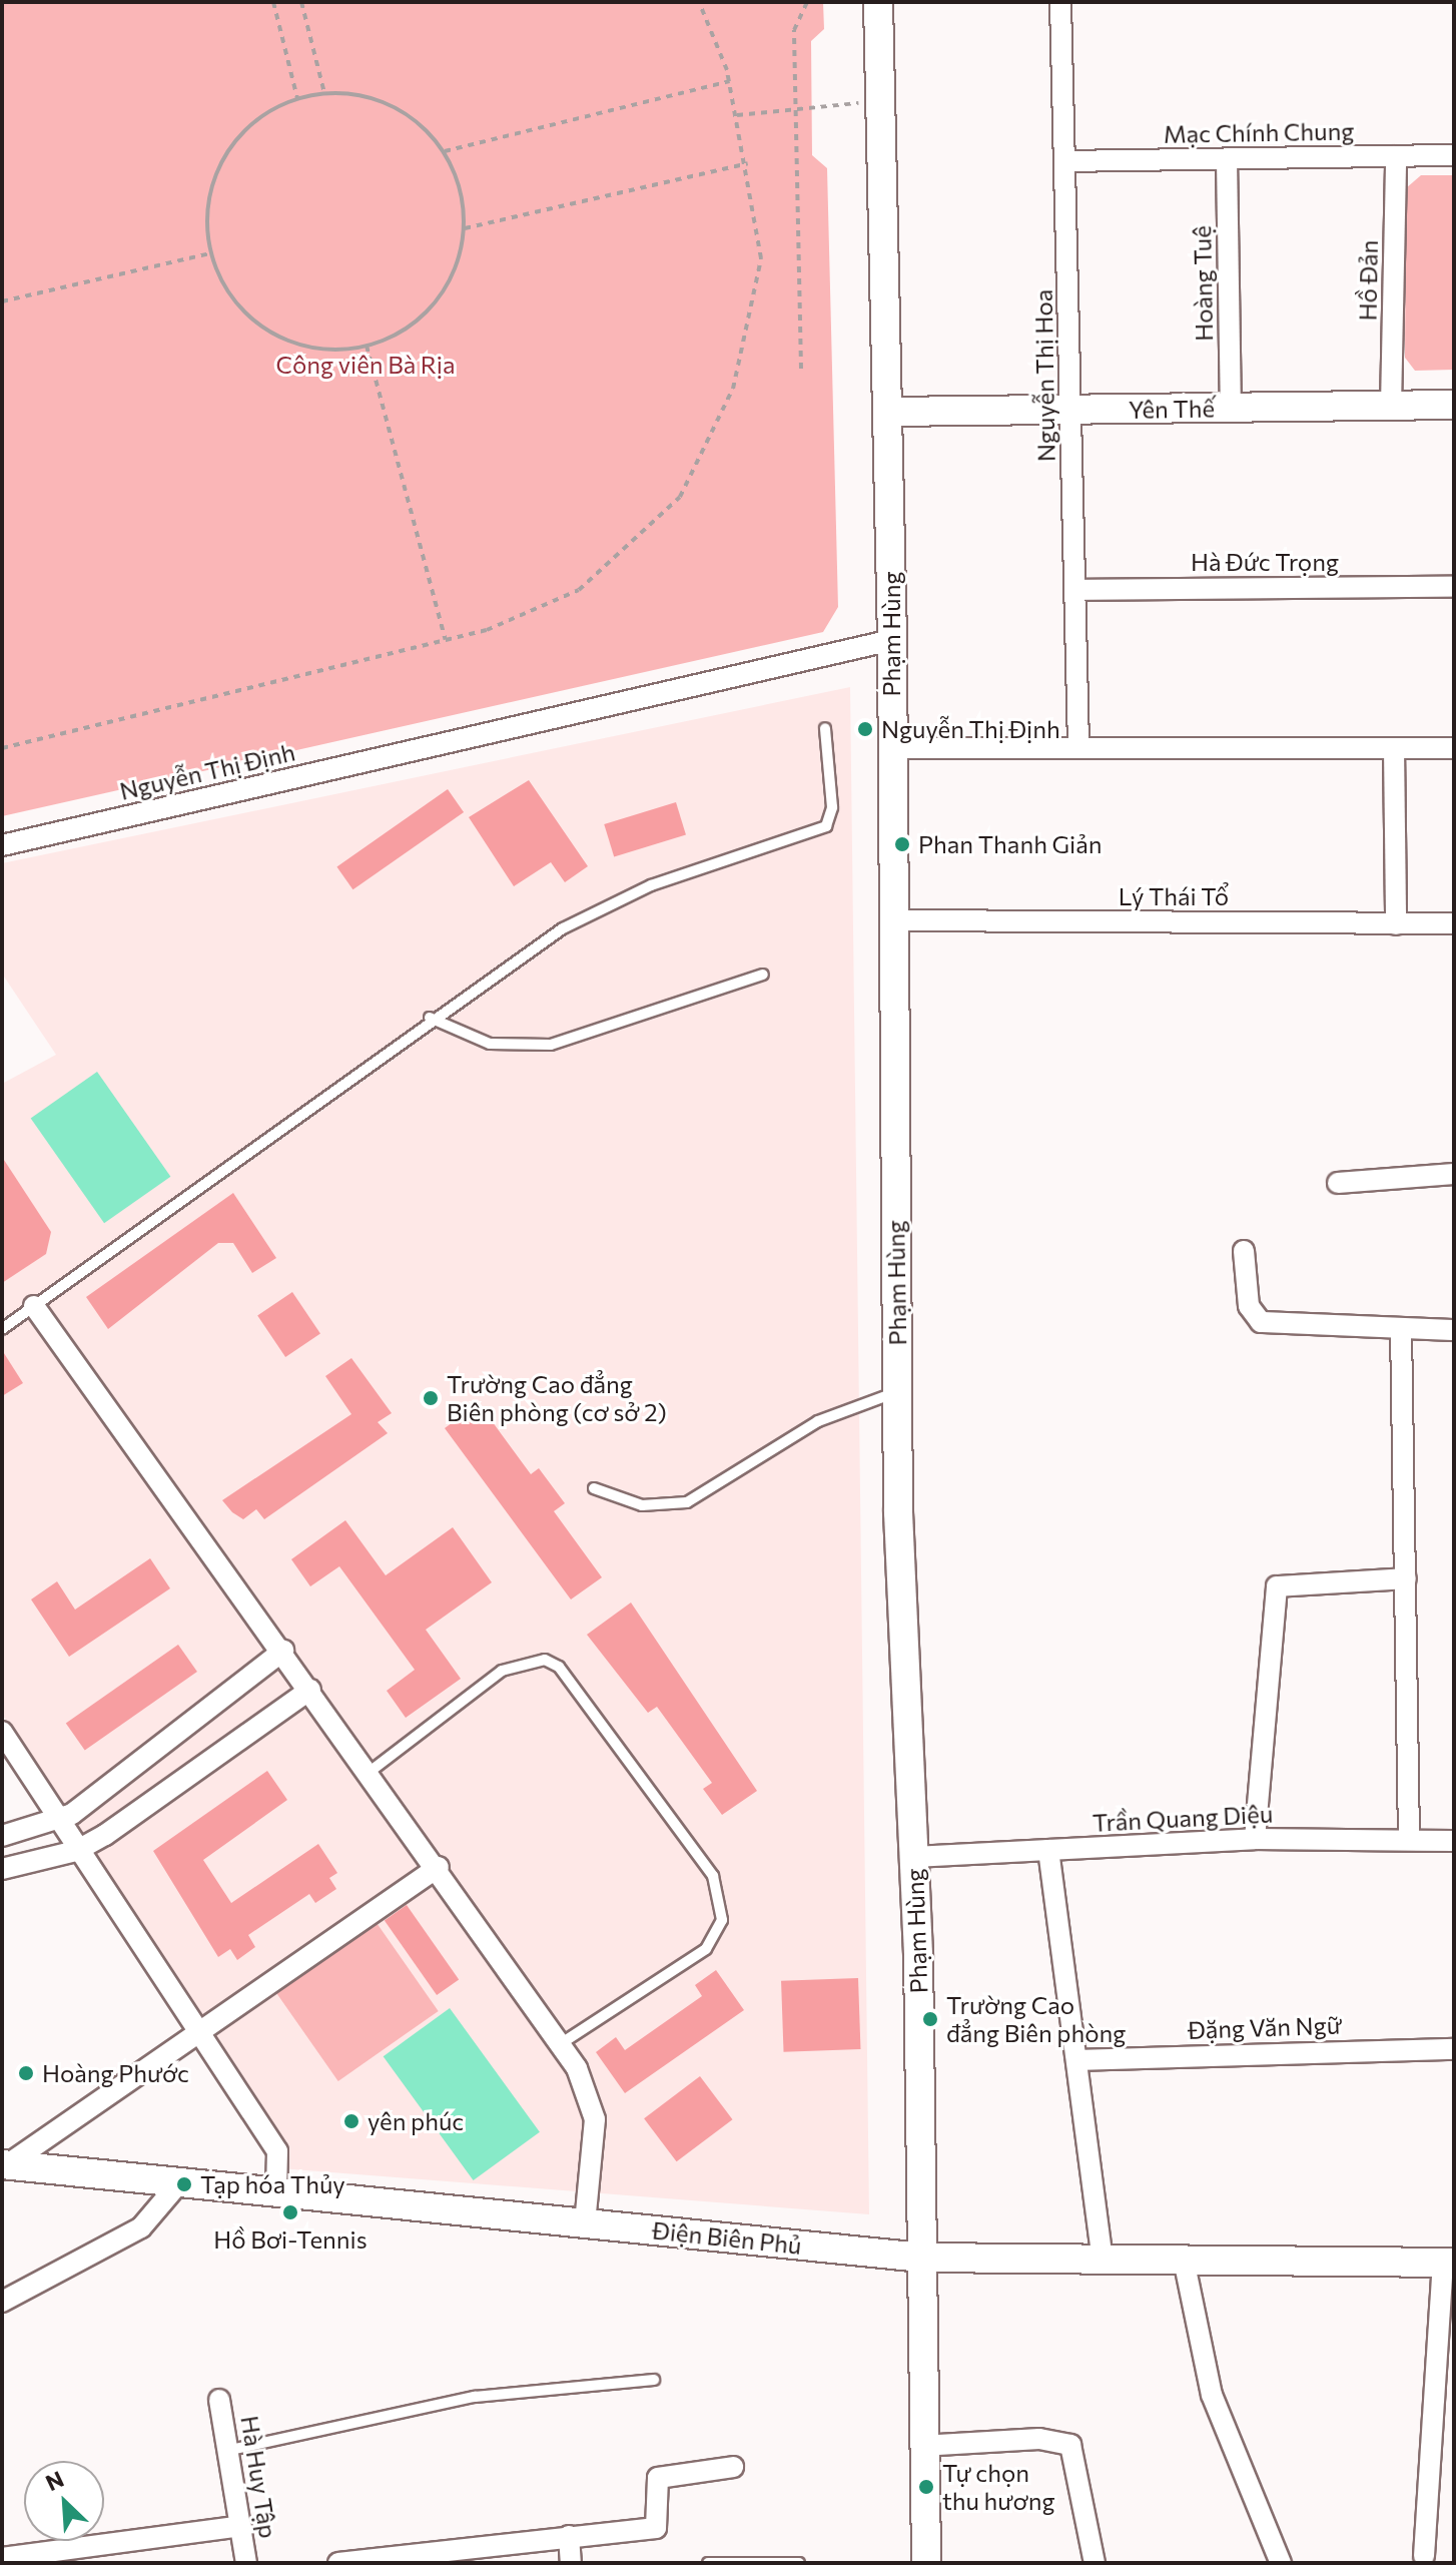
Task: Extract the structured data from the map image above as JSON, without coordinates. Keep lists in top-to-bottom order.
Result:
{
  "streets": {
    "street": [
      "Mạc Chính Chung",
      "Hồ Đản",
      "Hoàng Tuệ",
      "Nguyễn Thị Hoa",
      "Yên Thế",
      "Hà Đức Trọng",
      "Phạm Hùng",
      "Nguyễn Thị Định",
      "Lý Thái Tổ",
      "Trần Quang Diệu",
      "Đặng Văn Ngữ",
      "Điện Biên Phủ",
      "Hà Huy Tập"
    ]
  },
  "crossings": [
    ["Mạc Chính Chung", "Hồ Đản"],
    ["Mạc Chính Chung", "Hoàng Tuệ"],
    ["Mạc Chính Chung", "Nguyễn Thị Hoa"],
    ["Hồ Đản", "Yên Thế"],
    ["Hoàng Tuệ", "Yên Thế"],
    ["Nguyễn Thị Hoa", "Yên Thế"],
    ["Nguyễn Thị Hoa", "Hà Đức Trọng"],
    ["Yên Thế", "Phạm Hùng"],
    ["Phạm Hùng", "Nguyễn Thị Định"],
    ["Phạm Hùng", "Lý Thái Tổ"],
    ["Phạm Hùng", "Trần Quang Diệu"],
    ["Phạm Hùng", "Điện Biên Phủ"]
  ],
  "parks": ["Công viên Bà Rịa"],
  "places": [
    "Nguyễn Thị Định",
    "Phan Thanh Giản",
    "Trường Cao đẳng Biên phòng (cơ sở 2)",
    "Trường Cao đẳng Biên phòng",
    "Hoàng Phước",
    "yên phúc",
    "Tạp hóa Thủy",
    "Hồ Bơi-Tennis",
    "Tự chọn thu hương"
  ],
  "north": "top left"
}
